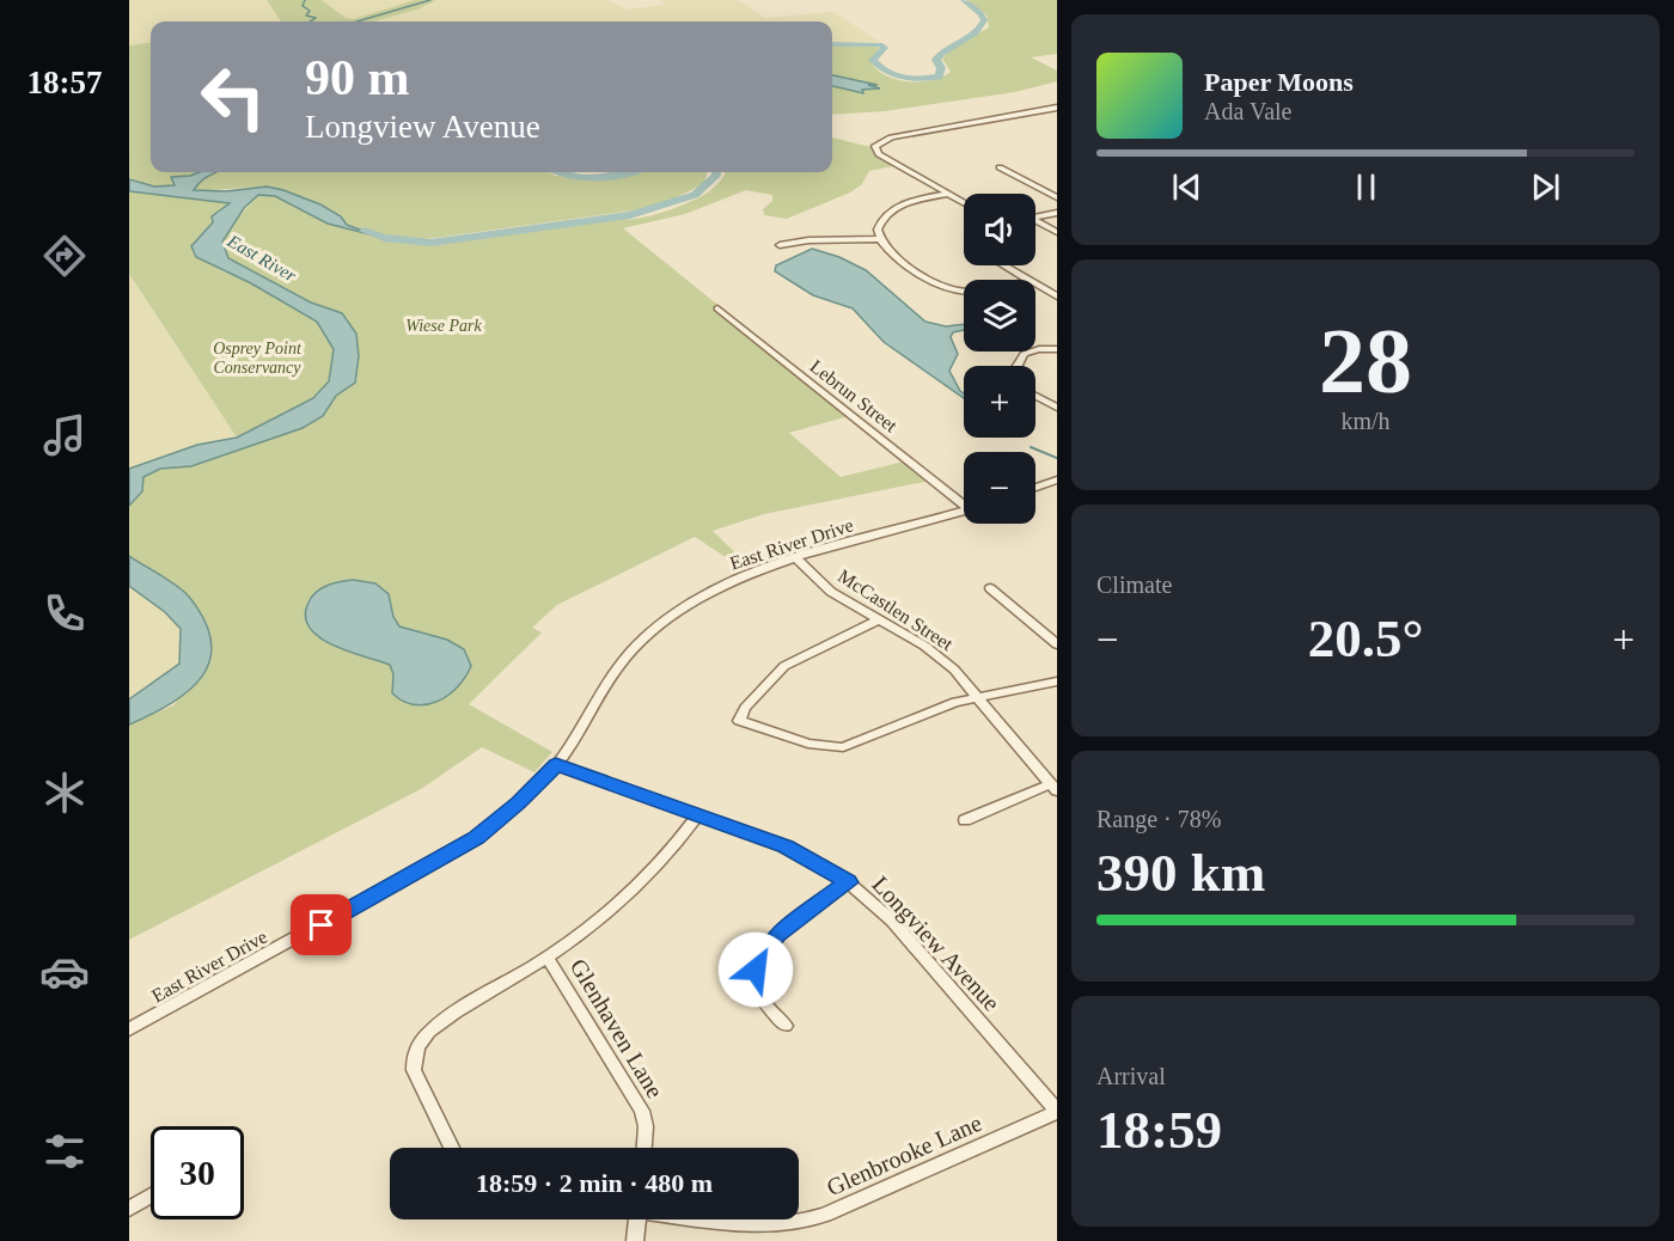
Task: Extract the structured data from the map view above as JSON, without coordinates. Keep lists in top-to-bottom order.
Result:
{
  "streets": {
    "street": [
      "Lebrun Street",
      "East River Drive",
      "McCastlen Street",
      "Longview Avenue",
      "Glenhaven Lane",
      "Glenbrooke Lane"
    ]
  },
  "crossings": [
    ["East River Drive", "McCastlen Street"],
    ["East River Drive", "Longview Avenue"],
    ["Longview Avenue", "Glenhaven Lane"],
    ["Longview Avenue", "Glenbrooke Lane"]
  ],
  "water": ["East River"],
  "parks": ["Wiese Park", "Osprey Point Conservancy"],
  "page": {
    "tabs": "18:57",
    "turn": ["90 m", "Longview Avenue"],
    "song": ["Paper Moons", "Ada Vale"],
    "map_buttons": ["+", "−"],
    "tile": [
      ["28", "km/h"],
      "Climate",
      ["Range · 78%", "390 km"],
      ["Arrival", "18:59"]
    ],
    "heat": ["−", "20.5°", "+"],
    "limit": "30",
    "trip": "18:59 · 2 min · 480 m"
  }
}
